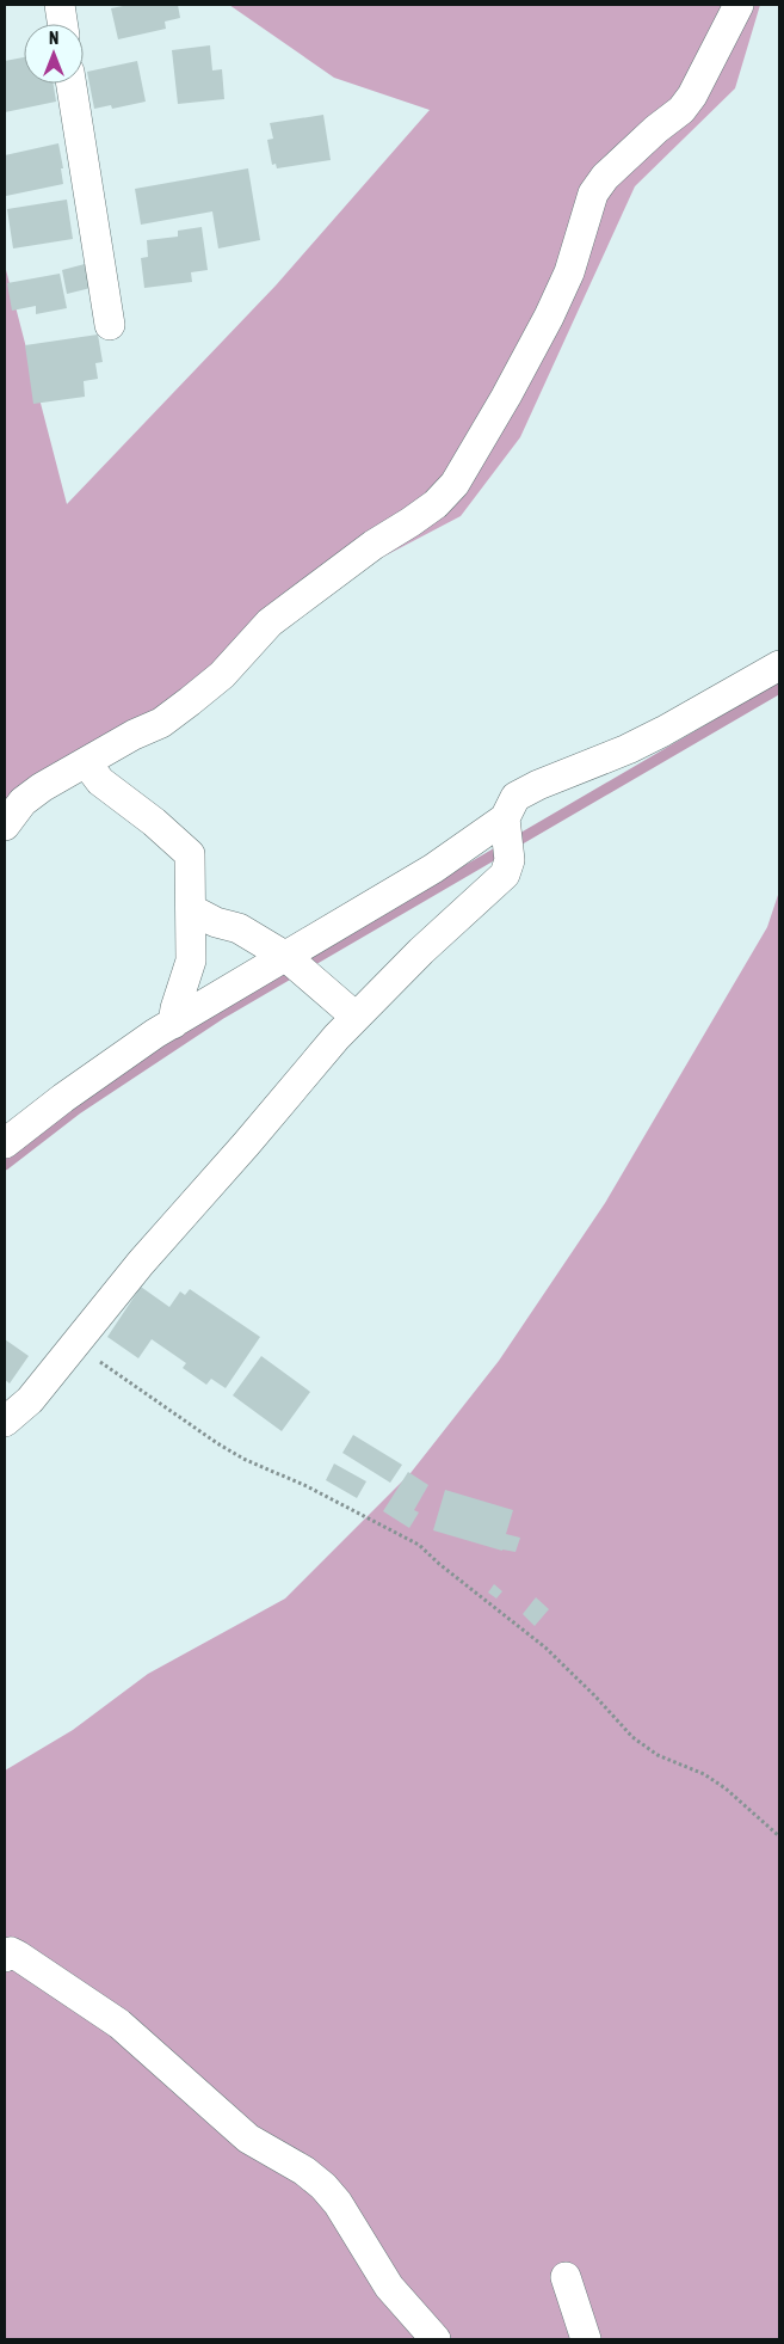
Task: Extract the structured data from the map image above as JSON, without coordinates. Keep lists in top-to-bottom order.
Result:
{
  "north": "top"
}
